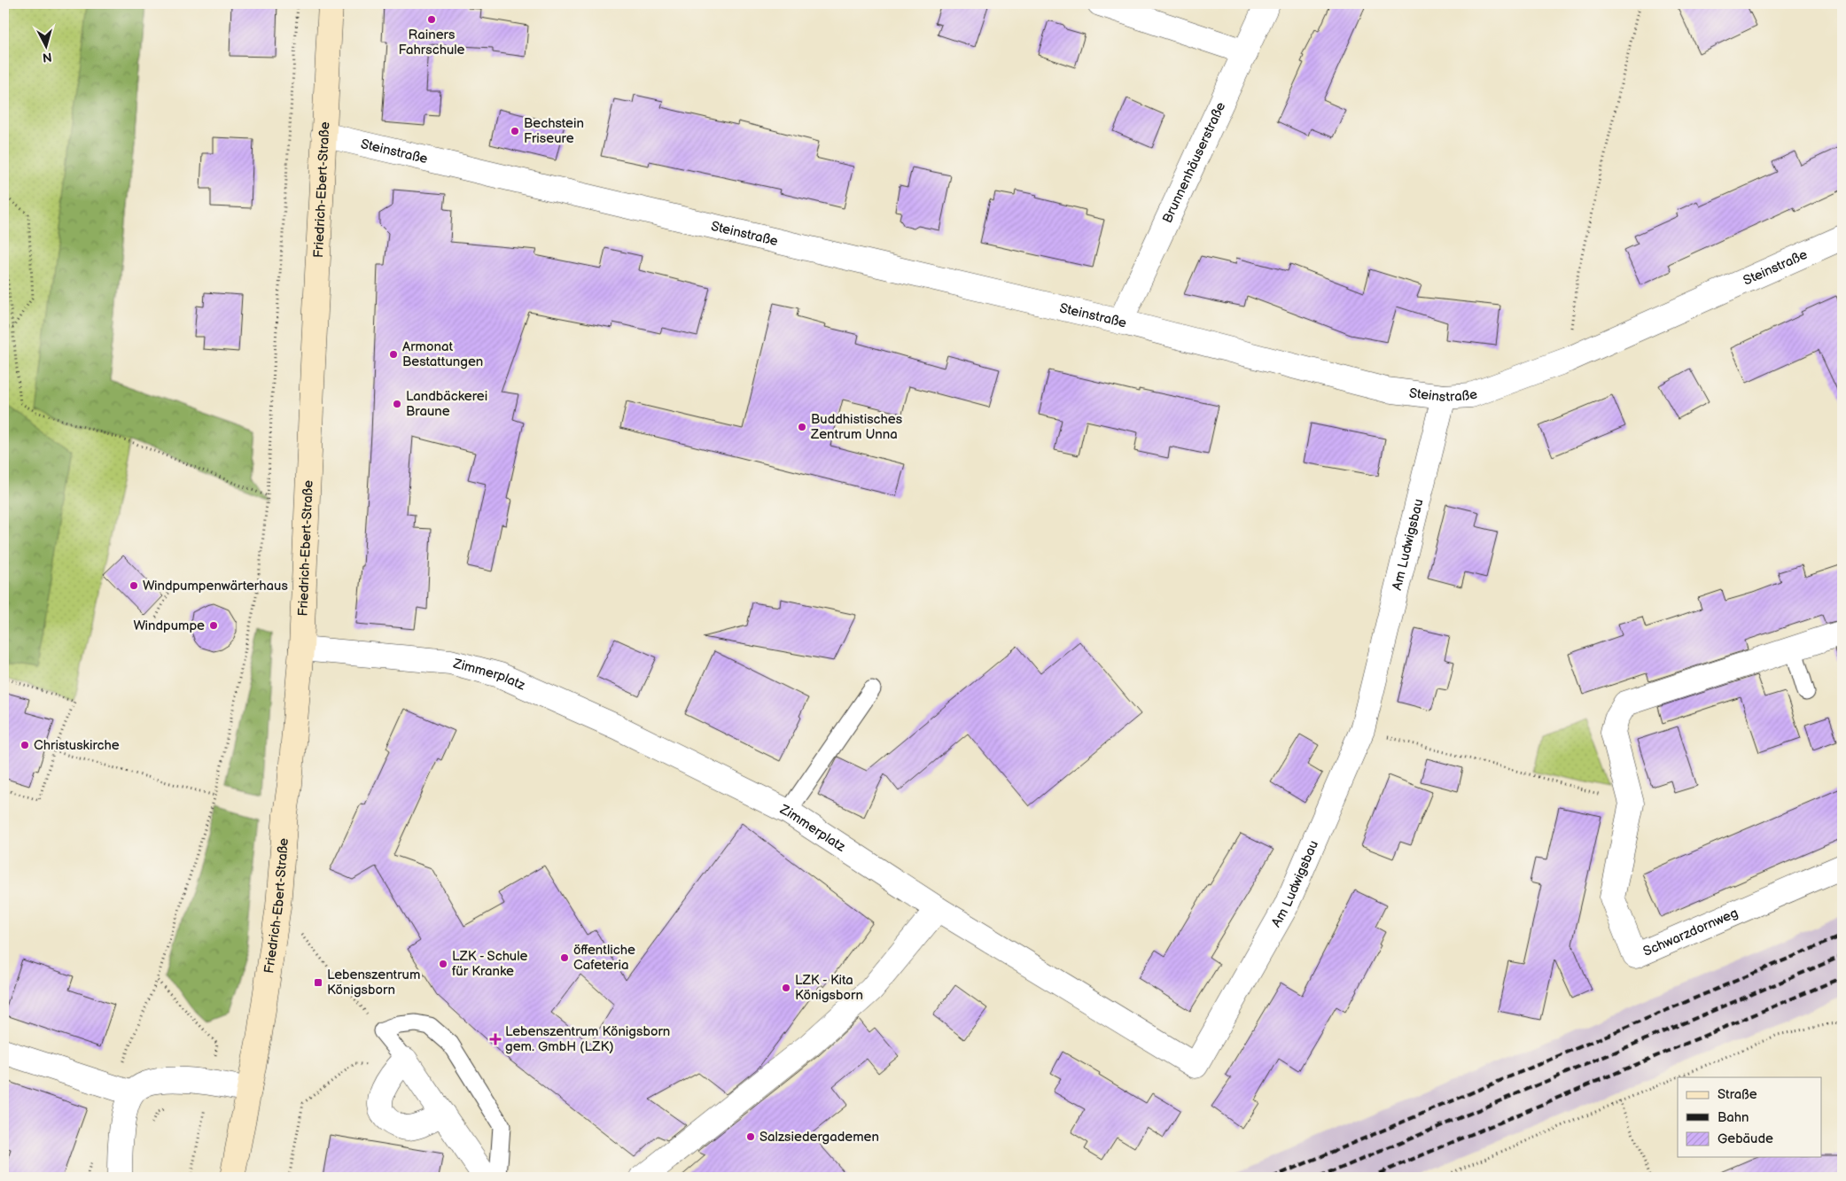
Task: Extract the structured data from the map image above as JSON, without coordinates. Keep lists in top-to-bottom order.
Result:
{
  "streets": {
    "main road": ["Friedrich-Ebert-Straße"],
    "street": [
      "Steinstraße",
      "Brunnenhäuserstraße",
      "Am Ludwigsbau",
      "Zimmerplatz",
      "Schwarzdornweg"
    ]
  },
  "crossings": [
    ["Steinstraße", "Brunnenhäuserstraße"],
    ["Steinstraße", "Friedrich-Ebert-Straße"],
    ["Steinstraße", "Am Ludwigsbau"],
    ["Friedrich-Ebert-Straße", "Zimmerplatz"],
    ["Am Ludwigsbau", "Zimmerplatz"]
  ],
  "places": {
    "other": [
      "Rainers Fahrschule",
      "Bechstein Friseure",
      "Armonat Bestattungen",
      "Landbäckerei Braune",
      "Buddhistisches Zentrum Unna",
      "Windpumpenwärterhaus",
      "Windpumpe",
      "Christuskirche",
      "öffentliche Cafeteria",
      "LZK - Schule für Kranke",
      "LZK - Kita Königsborn",
      "Salzsiedergademen"
    ],
    "transit": ["Lebenszentrum Königsborn"],
    "health": ["Lebenszentrum Königsborn gem. GmbH (LZK)"]
  },
  "legend": ["Straße", "Bahn", "Gebäude"],
  "north": "bottom"
}
